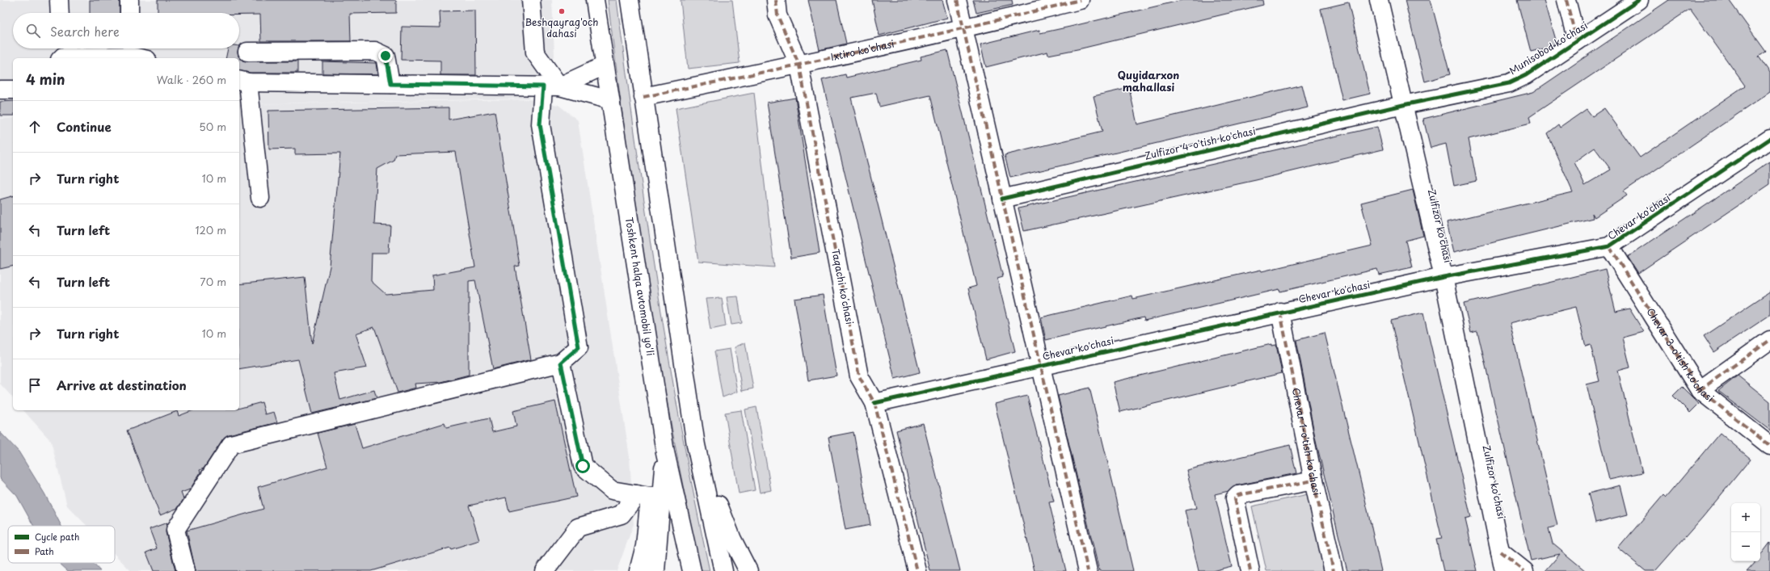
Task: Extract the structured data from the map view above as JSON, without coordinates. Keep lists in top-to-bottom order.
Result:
{
  "streets": {
    "main road": [
      "Munisobod ko'chasi",
      "Ixtiro ko'chasi",
      "Zulfizor 4-o'tish ko'chasi",
      "Chevar ko'chasi",
      "Zulfizor ko'chasi",
      "Toshkent halqa avtomobil yo'li",
      "Taqachi koʻchasi",
      "Chevar 3-o'tish ko'chasi",
      "Chevar 1-o'tish ko'chasi"
    ]
  },
  "crossings": [
    ["Munisobod ko'chasi", "Zulfizor 4-o'tish ko'chasi"],
    ["Munisobod ko'chasi", "Zulfizor ko'chasi"],
    ["Ixtiro ko'chasi", "Taqachi koʻchasi"],
    ["Zulfizor 4-o'tish ko'chasi", "Zulfizor ko'chasi"],
    ["Chevar ko'chasi", "Zulfizor ko'chasi"],
    ["Chevar ko'chasi", "Taqachi koʻchasi"],
    ["Chevar ko'chasi", "Chevar 3-o'tish ko'chasi"],
    ["Chevar ko'chasi", "Chevar 1-o'tish ko'chasi"]
  ],
  "districts": ["Quyidarxon mahallasi"],
  "places": ["Beshqayrag'och dahasi"],
  "legend": ["Cycle path", "Path"],
  "page": {
    "search": "Search here",
    "heading": ["4 min", "Walk · 260 m"],
    "list": [
      ["Continue", "50 m"],
      ["Turn right", "10 m"],
      ["Turn left", "120 m"],
      ["Turn left", "70 m"],
      ["Turn right", "10 m"],
      "Arrive at destination"
    ],
    "map_buttons": ["+", "−"]
  }
}
